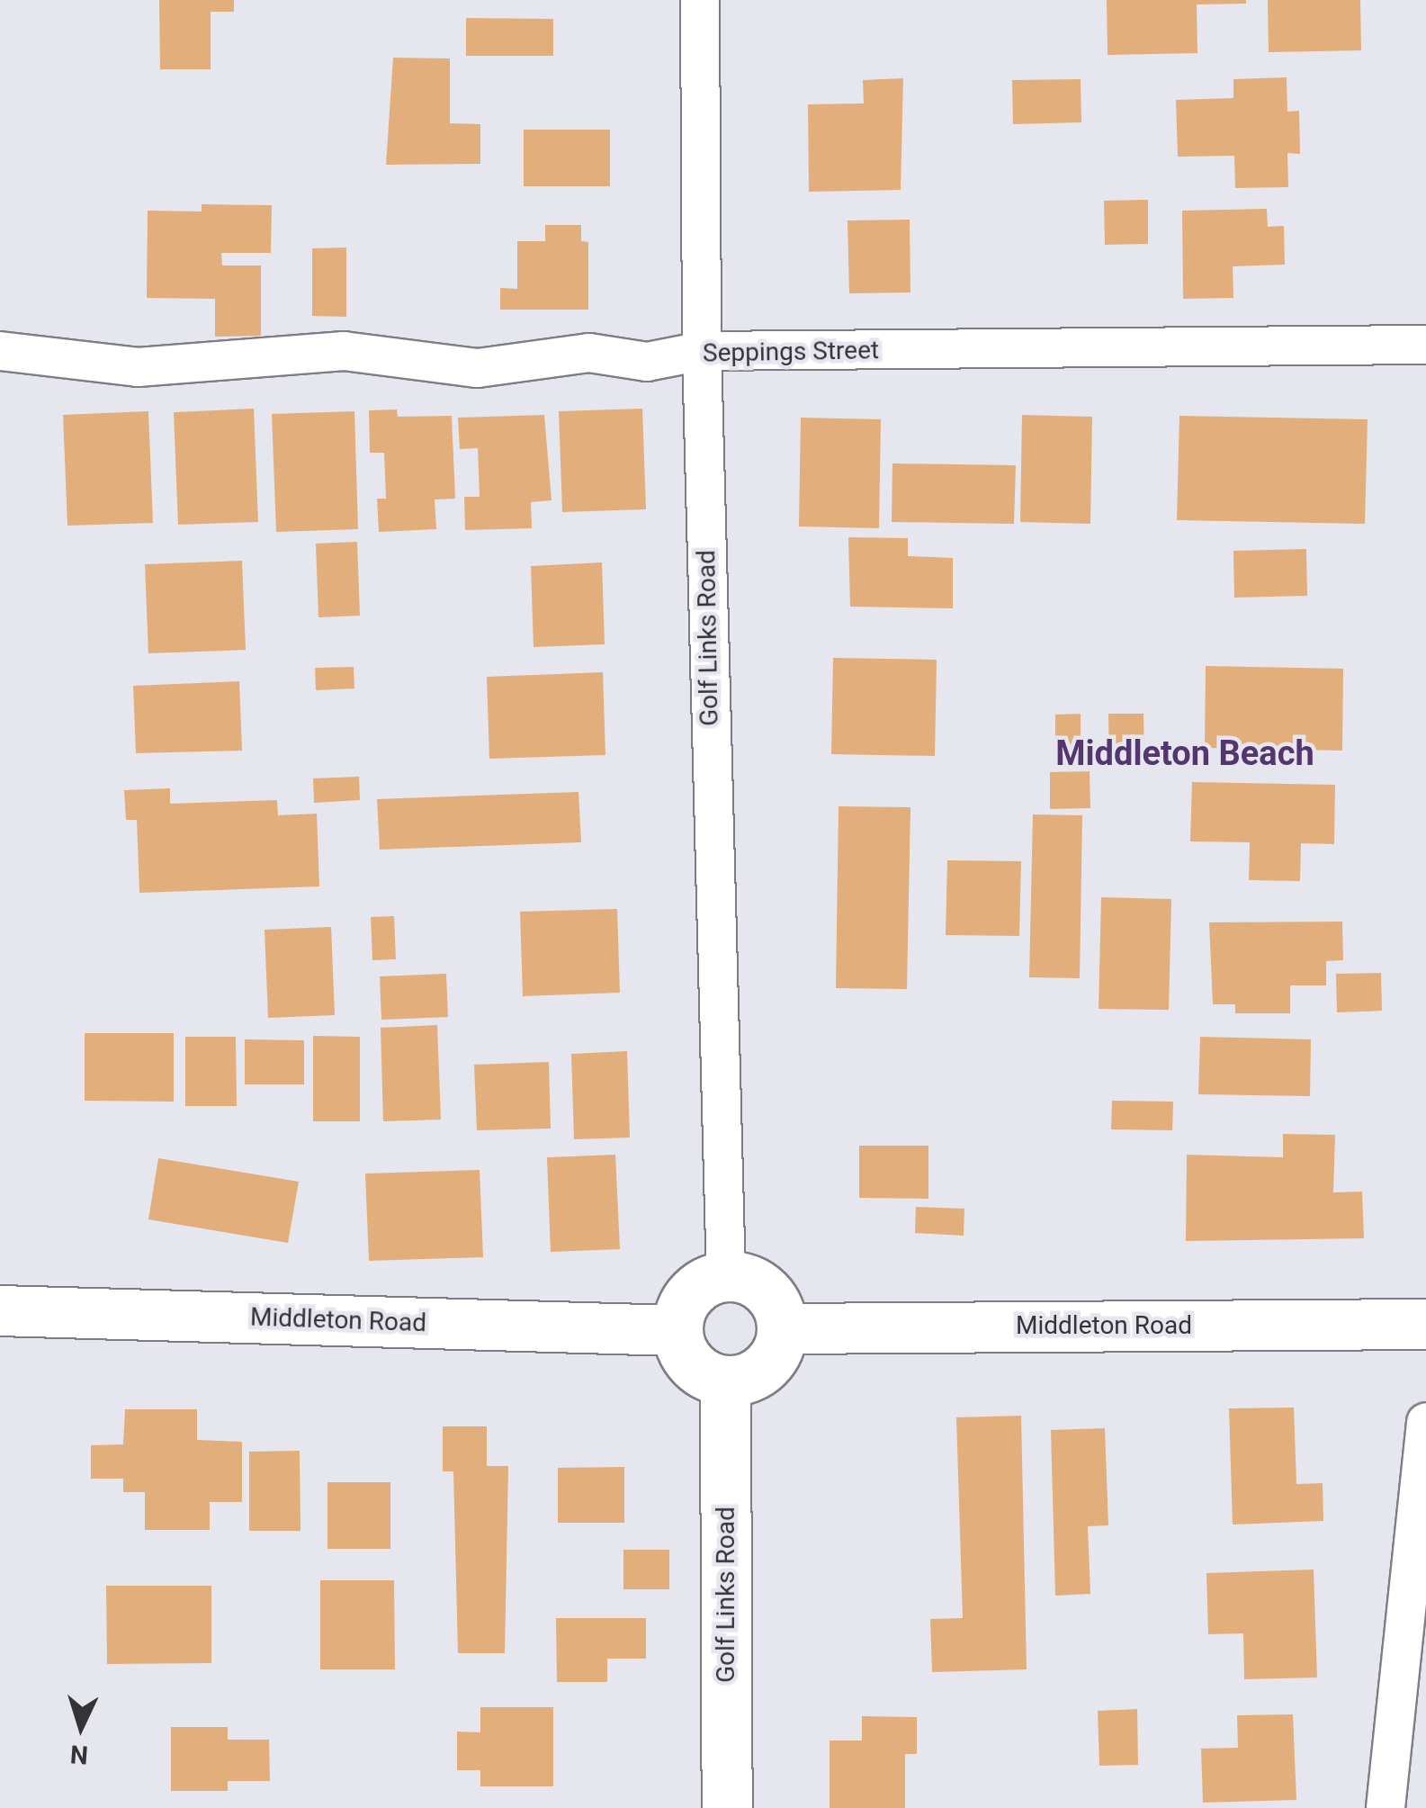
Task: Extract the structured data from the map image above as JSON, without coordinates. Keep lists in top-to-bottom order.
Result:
{
  "streets": {
    "main road": ["Golf Links Road", "Middleton Road"],
    "street": ["Seppings Street"]
  },
  "crossings": [
    ["Seppings Street", "Golf Links Road"],
    ["Golf Links Road", "Middleton Road"]
  ],
  "districts": ["Middleton Beach"],
  "north": "bottom"
}
